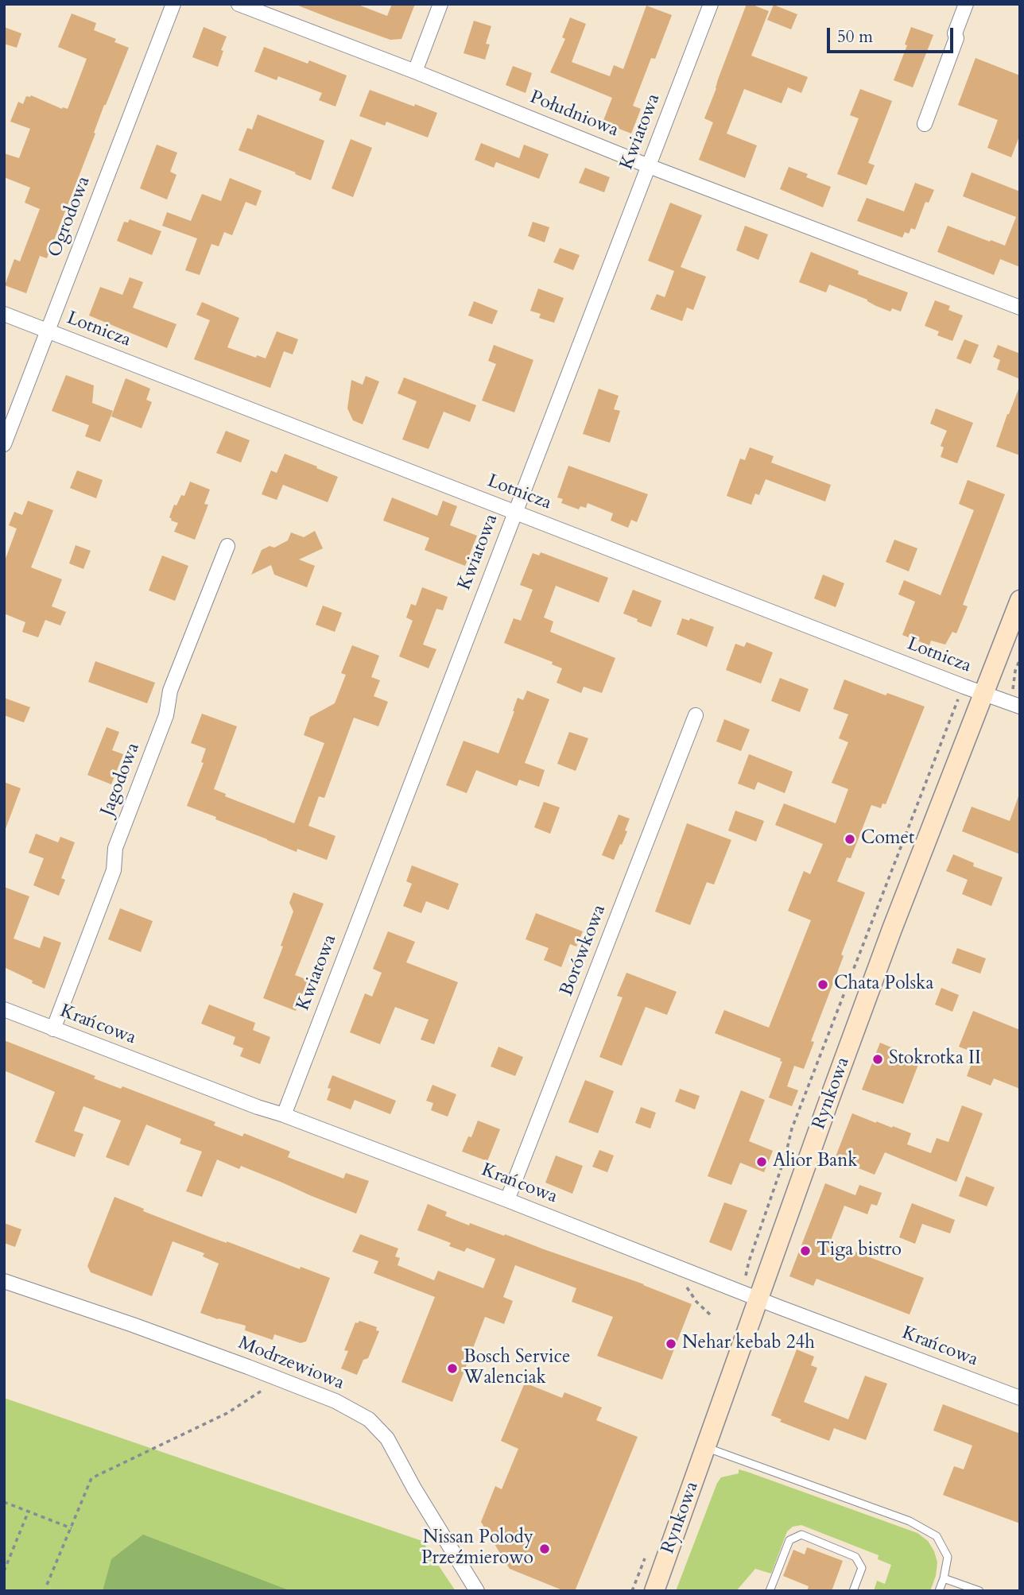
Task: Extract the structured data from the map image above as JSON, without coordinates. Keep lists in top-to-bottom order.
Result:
{
  "streets": {
    "street": [
      "Południowa",
      "Kwiatowa",
      "Ogrodowa",
      "Lotnicza",
      "Jagodowa",
      "Borówkowa",
      "Krańcowa",
      "Rynkowa",
      "Modrzewiowa"
    ]
  },
  "crossings": [
    ["Południowa", "Kwiatowa"],
    ["Kwiatowa", "Lotnicza"],
    ["Kwiatowa", "Krańcowa"],
    ["Ogrodowa", "Lotnicza"],
    ["Lotnicza", "Rynkowa"],
    ["Jagodowa", "Krańcowa"],
    ["Borówkowa", "Krańcowa"],
    ["Krańcowa", "Rynkowa"]
  ],
  "places": [
    "Comet",
    "Chata Polska",
    "Stokrotka II",
    "Alior Bank",
    "Tiga bistro",
    "Nehar kebab 24h",
    "Bosch Service Walenciak",
    "Nissan Polody Przeźmierowo"
  ],
  "scale_bar": "50 m"
}
